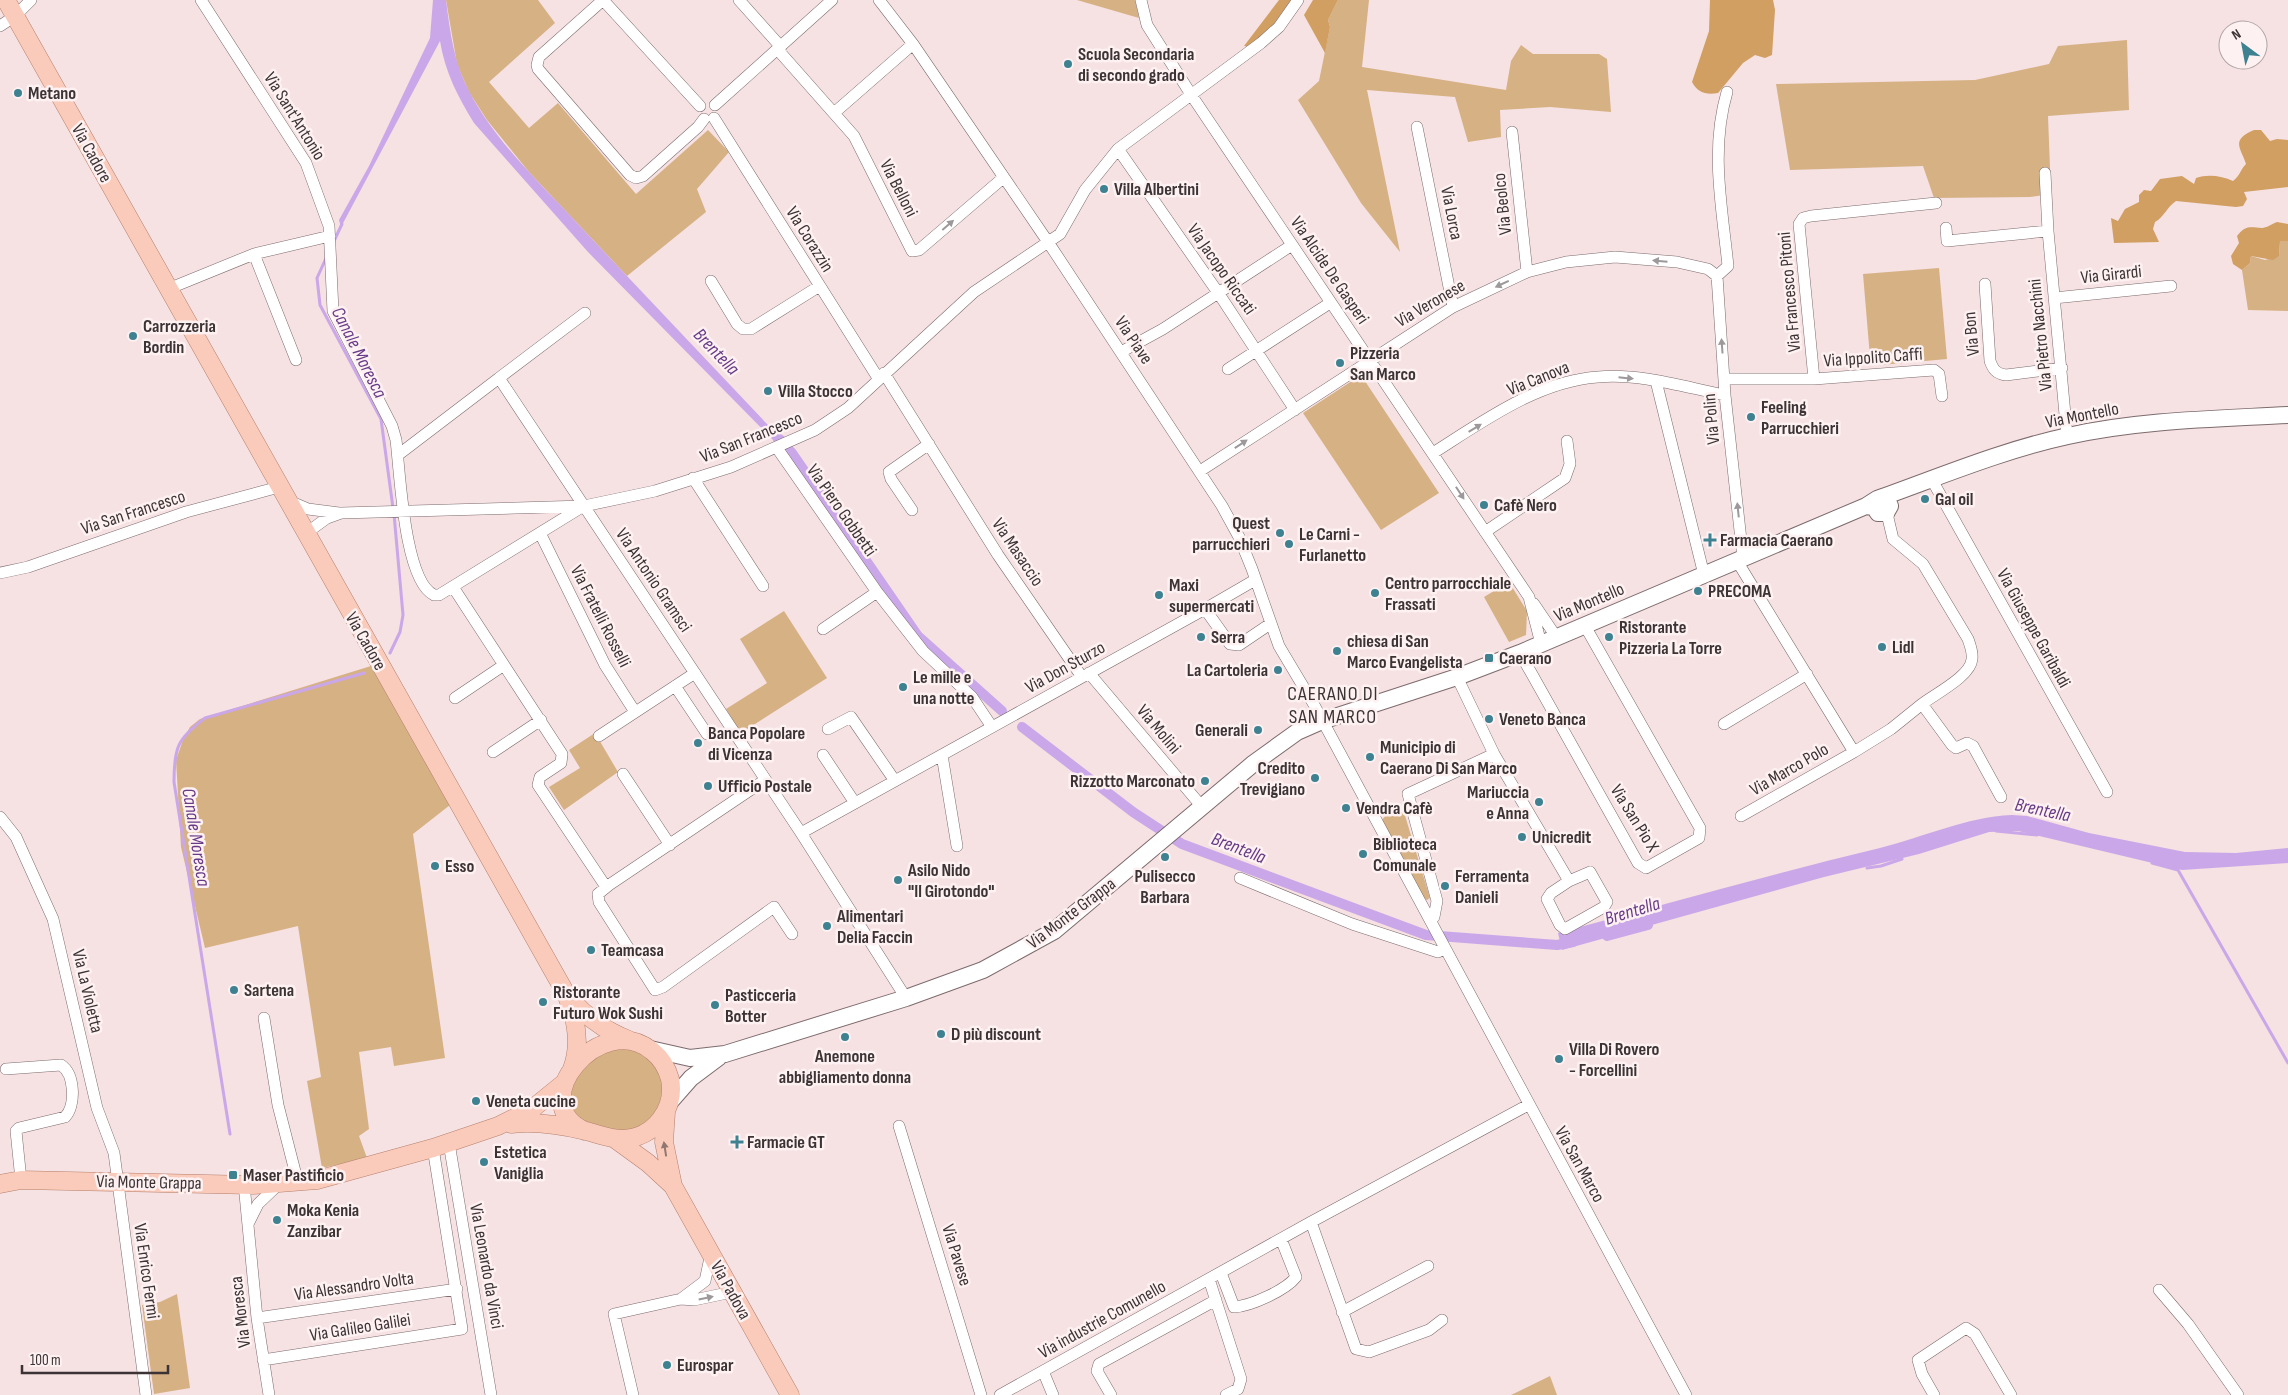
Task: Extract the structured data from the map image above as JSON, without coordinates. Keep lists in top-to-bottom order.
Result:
{
  "streets": {
    "main road": [
      "Via Cadore",
      "Via Montello",
      "Via Monte Grappa",
      "Via Padova"
    ],
    "street": [
      "Via Sant'Antonio",
      "Via Belloni",
      "Via Beolco",
      "Via Lorca",
      "Via Corazzin",
      "Via Jacopo Riccati",
      "Via Alcide De Gasperi",
      "Via Girardi",
      "Via Francesco Pitoni",
      "Via Veronese",
      "Via Bon",
      "Via Pietro Nacchini",
      "Via Piave",
      "Via Ippolito Caffi",
      "Via Canova",
      "Via Polin",
      "Via San Francesco",
      "Via Piero Gobbetti",
      "Via Masaccio",
      "Via Antonio Gramsci",
      "Via Fratelli Rosselli",
      "Via Giuseppe Garibaldi",
      "Via Don Sturzo",
      "Via Molini",
      "Via Marco Polo",
      "Via San Pio X",
      "Via La Violetta",
      "Via San Marco",
      "Via Pavese",
      "Via Leonardo da Vinci",
      "Via Enrico Fermi",
      "Via Alessandro Volta",
      "Via Moresca",
      "Via industrie Comunello",
      "Via Galileo Galilei"
    ]
  },
  "crossings": [
    ["Via Sant'Antonio", "Via San Francesco"],
    ["Via Cadore", "Via San Francesco"],
    ["Via Cadore", "Via Monte Grappa"],
    ["Via Cadore", "Via Padova"],
    ["Via Belloni", "Via Piave"],
    ["Via Beolco", "Via Veronese"],
    ["Via Lorca", "Via Veronese"],
    ["Via Corazzin", "Via San Francesco"],
    ["Via Corazzin", "Via Masaccio"],
    ["Via Jacopo Riccati", "Via Veronese"],
    ["Via Jacopo Riccati", "Via San Francesco"],
    ["Via Alcide De Gasperi", "Via Veronese"],
    ["Via Alcide De Gasperi", "Via Canova"],
    ["Via Alcide De Gasperi", "Via Montello"],
    ["Via Alcide De Gasperi", "Via San Francesco"],
    ["Via Girardi", "Via Pietro Nacchini"],
    ["Via Francesco Pitoni", "Via Ippolito Caffi"],
    ["Via Veronese", "Via Piave"],
    ["Via Veronese", "Via Polin"],
    ["Via Bon", "Via Pietro Nacchini"],
    ["Via Pietro Nacchini", "Via Montello"],
    ["Via Piave", "Via Montello"],
    ["Via Piave", "Via San Francesco"],
    ["Via Piave", "Via Don Sturzo"],
    ["Via Piave", "Via Monte Grappa"],
    ["Via Piave", "Via San Marco"],
    ["Via Ippolito Caffi", "Via Polin"],
    ["Via Canova", "Via Polin"],
    ["Via Montello", "Via Polin"],
    ["Via Montello", "Via Giuseppe Garibaldi"],
    ["Via Montello", "Via Marco Polo"],
    ["Via Montello", "Via San Pio X"],
    ["Via Montello", "Via Monte Grappa"],
    ["Via Polin", "Via Marco Polo"],
    ["Via San Francesco", "Via Piero Gobbetti"],
    ["Via San Francesco", "Via Masaccio"],
    ["Via San Francesco", "Via Antonio Gramsci"],
    ["Via Piero Gobbetti", "Via Don Sturzo"],
    ["Via Masaccio", "Via Don Sturzo"],
    ["Via Masaccio", "Via Molini"],
    ["Via Antonio Gramsci", "Via Don Sturzo"],
    ["Via Antonio Gramsci", "Via Monte Grappa"],
    ["Via Don Sturzo", "Via Molini"],
    ["Via Molini", "Via Monte Grappa"],
    ["Via Monte Grappa", "Via La Violetta"],
    ["Via Monte Grappa", "Via Leonardo da Vinci"],
    ["Via Monte Grappa", "Via Enrico Fermi"],
    ["Via Monte Grappa", "Via Padova"],
    ["Via Monte Grappa", "Via Moresca"],
    ["Via La Violetta", "Via Enrico Fermi"],
    ["Via San Marco", "Via industrie Comunello"],
    ["Via Alessandro Volta", "Via Moresca"],
    ["Via Alessandro Volta", "Via Galileo Galilei"],
    ["Via Moresca", "Via Galileo Galilei"]
  ],
  "one_way": ["Via Canova"],
  "districts": ["CAERANO DI SAN MARCO"],
  "water": ["Brentella", "Canale Moresca"],
  "places": {
    "other": [
      "Scuola Secondaria di secondo grado",
      "Metano",
      "Villa Albertini",
      "Carrozzeria Bordin",
      "Pizzeria San Marco",
      "Villa Stocco",
      "Feeling Parrucchieri",
      "Gal oil",
      "Cafè Nero",
      "Quest parrucchieri",
      "Le Carni - Furlanetto",
      "PRECOMA",
      "Centro parrocchiale Frassati",
      "Maxi supermercati",
      "Serra",
      "Ristorante Pizzeria La Torre",
      "Lidl",
      "chiesa di San Marco Evangelista",
      "La Cartoleria",
      "Le mille e una notte",
      "Veneto Banca",
      "Generali",
      "Banca Popolare di Vicenza",
      "Municipio di Caerano Di San Marco",
      "Credito Trevigiano",
      "Rizzotto Marconato",
      "Ufficio Postale",
      "Mariuccia e Anna",
      "Vendra Cafè",
      "Unicredit",
      "Biblioteca Comunale",
      "Pulisecco Barbara",
      "Esso",
      "Asilo Nido \"Il Girotondo\"",
      "Ferramenta Danieli",
      "Alimentari Delia Faccin",
      "Teamcasa",
      "Sartena",
      "Ristorante Futuro Wok Sushi",
      "Pasticceria Botter",
      "D più discount",
      "Anemone abbigliamento donna",
      "Villa Di Rovero - Forcellini",
      "Veneta cucine",
      "Estetica Vaniglia",
      "Moka Kenia Zanzibar",
      "Eurospar"
    ],
    "health": ["Farmacia Caerano", "Farmacie GT"],
    "transit": ["Caerano", "Maser Pastificio"]
  },
  "scale_bar": "100 m",
  "north": "top left"
}
